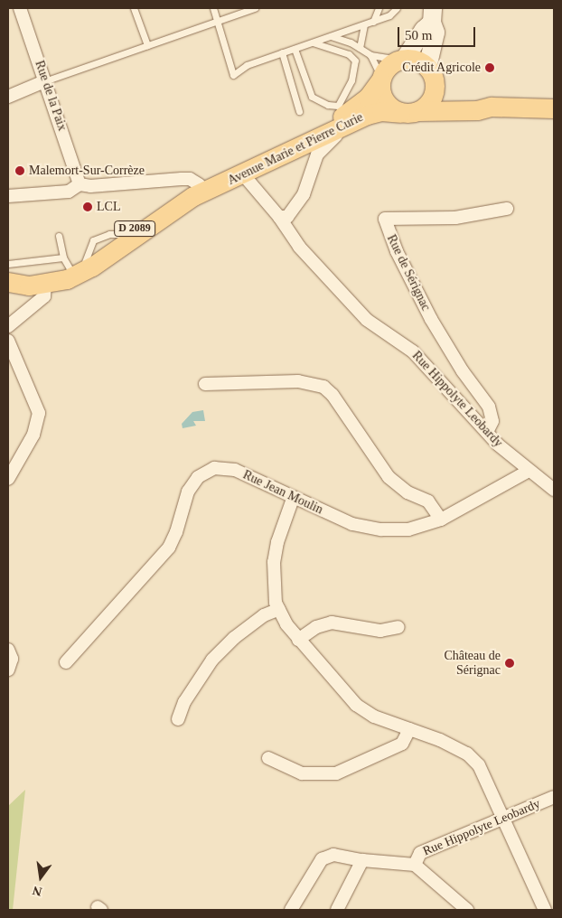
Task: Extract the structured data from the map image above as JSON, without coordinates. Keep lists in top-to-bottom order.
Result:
{
  "streets": {
    "main road": ["Avenue Marie et Pierre Curie", "D 2089"],
    "street": [
      "Rue de la Paix",
      "Rue de Sérignac",
      "Rue Hippolyte Leobardy",
      "Rue Jean Moulin"
    ]
  },
  "crossings": [
    ["Avenue Marie et Pierre Curie", "D 2089"],
    ["Avenue Marie et Pierre Curie", "Rue Hippolyte Leobardy"],
    ["Rue de Sérignac", "Rue Hippolyte Leobardy"],
    ["Rue Hippolyte Leobardy", "Rue Jean Moulin"]
  ],
  "places": [
    "Crédit Agricole",
    "Malemort-Sur-Corrèze",
    "LCL",
    "Château de Sérignac"
  ],
  "scale_bar": "50 m",
  "north": "bottom"
}
